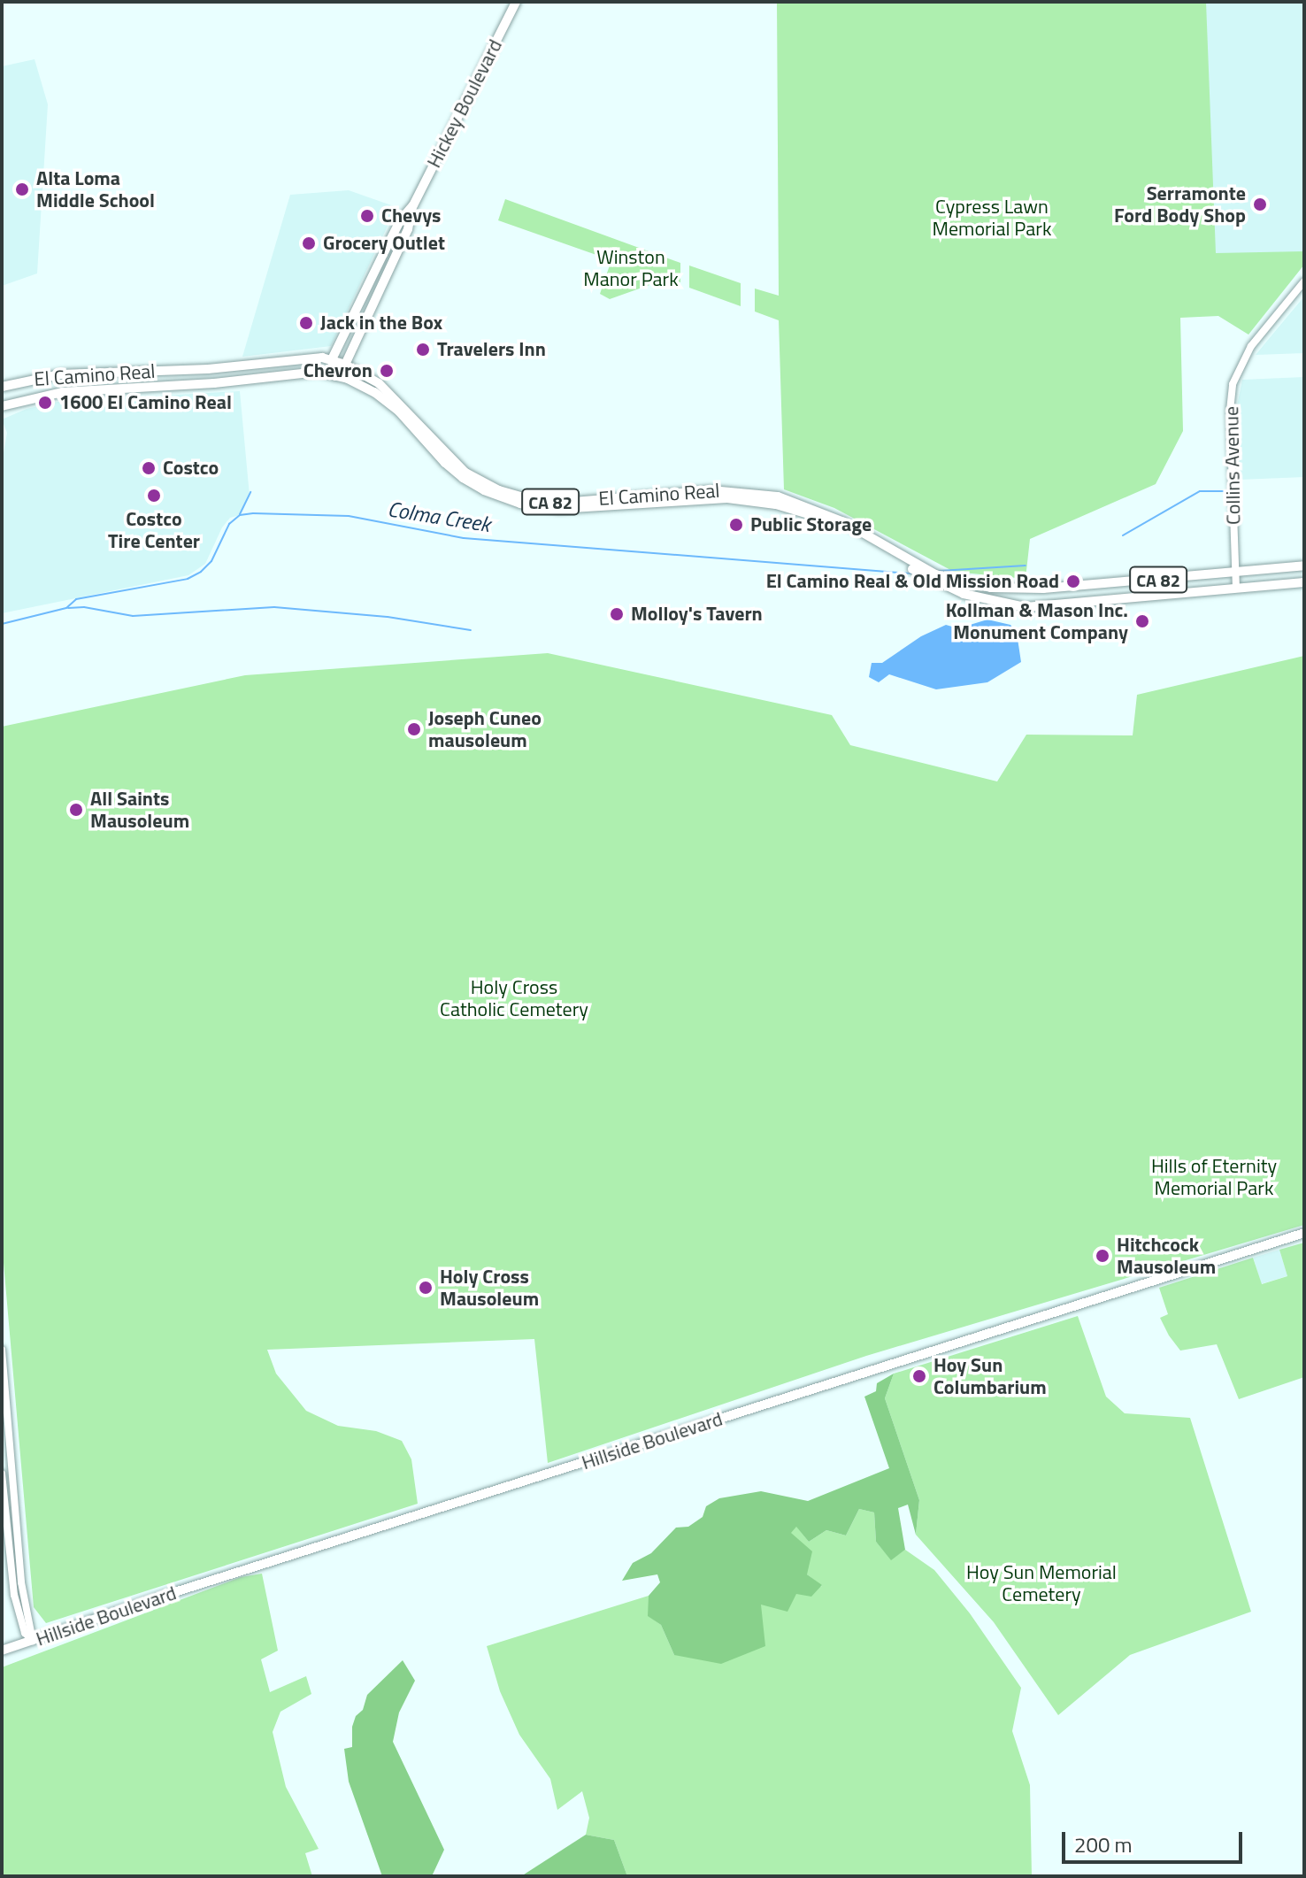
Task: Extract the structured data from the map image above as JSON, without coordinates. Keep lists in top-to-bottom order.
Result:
{
  "streets": {
    "main road": [
      "Hickey Boulevard",
      "El Camino Real",
      "CA 82",
      "Hillside Boulevard"
    ],
    "street": ["Collins Avenue"]
  },
  "crossings": [
    ["Hickey Boulevard", "El Camino Real"],
    ["El Camino Real", "Collins Avenue"]
  ],
  "water": ["Colma Creek"],
  "parks": [
    "Cypress Lawn Memorial Park",
    "Winston Manor Park",
    "Holy Cross Catholic Cemetery",
    "Hills of Eternity Memorial Park",
    "Hoy Sun Memorial Cemetery"
  ],
  "places": [
    "Alta Loma Middle School",
    "Serramonte Ford Body Shop",
    "Chevys",
    "Grocery Outlet",
    "Jack in the Box",
    "Travelers Inn",
    "Chevron",
    "1600 El Camino Real",
    "Costco",
    "Costco Tire Center",
    "Public Storage",
    "El Camino Real & Old Mission Road",
    "Molloy's Tavern",
    "Kollman & Mason Inc. Monument Company",
    "Joseph Cuneo mausoleum",
    "All Saints Mausoleum",
    "Hitchcock Mausoleum",
    "Holy Cross Mausoleum",
    "Hoy Sun Columbarium"
  ],
  "scale_bar": "200 m"
}
